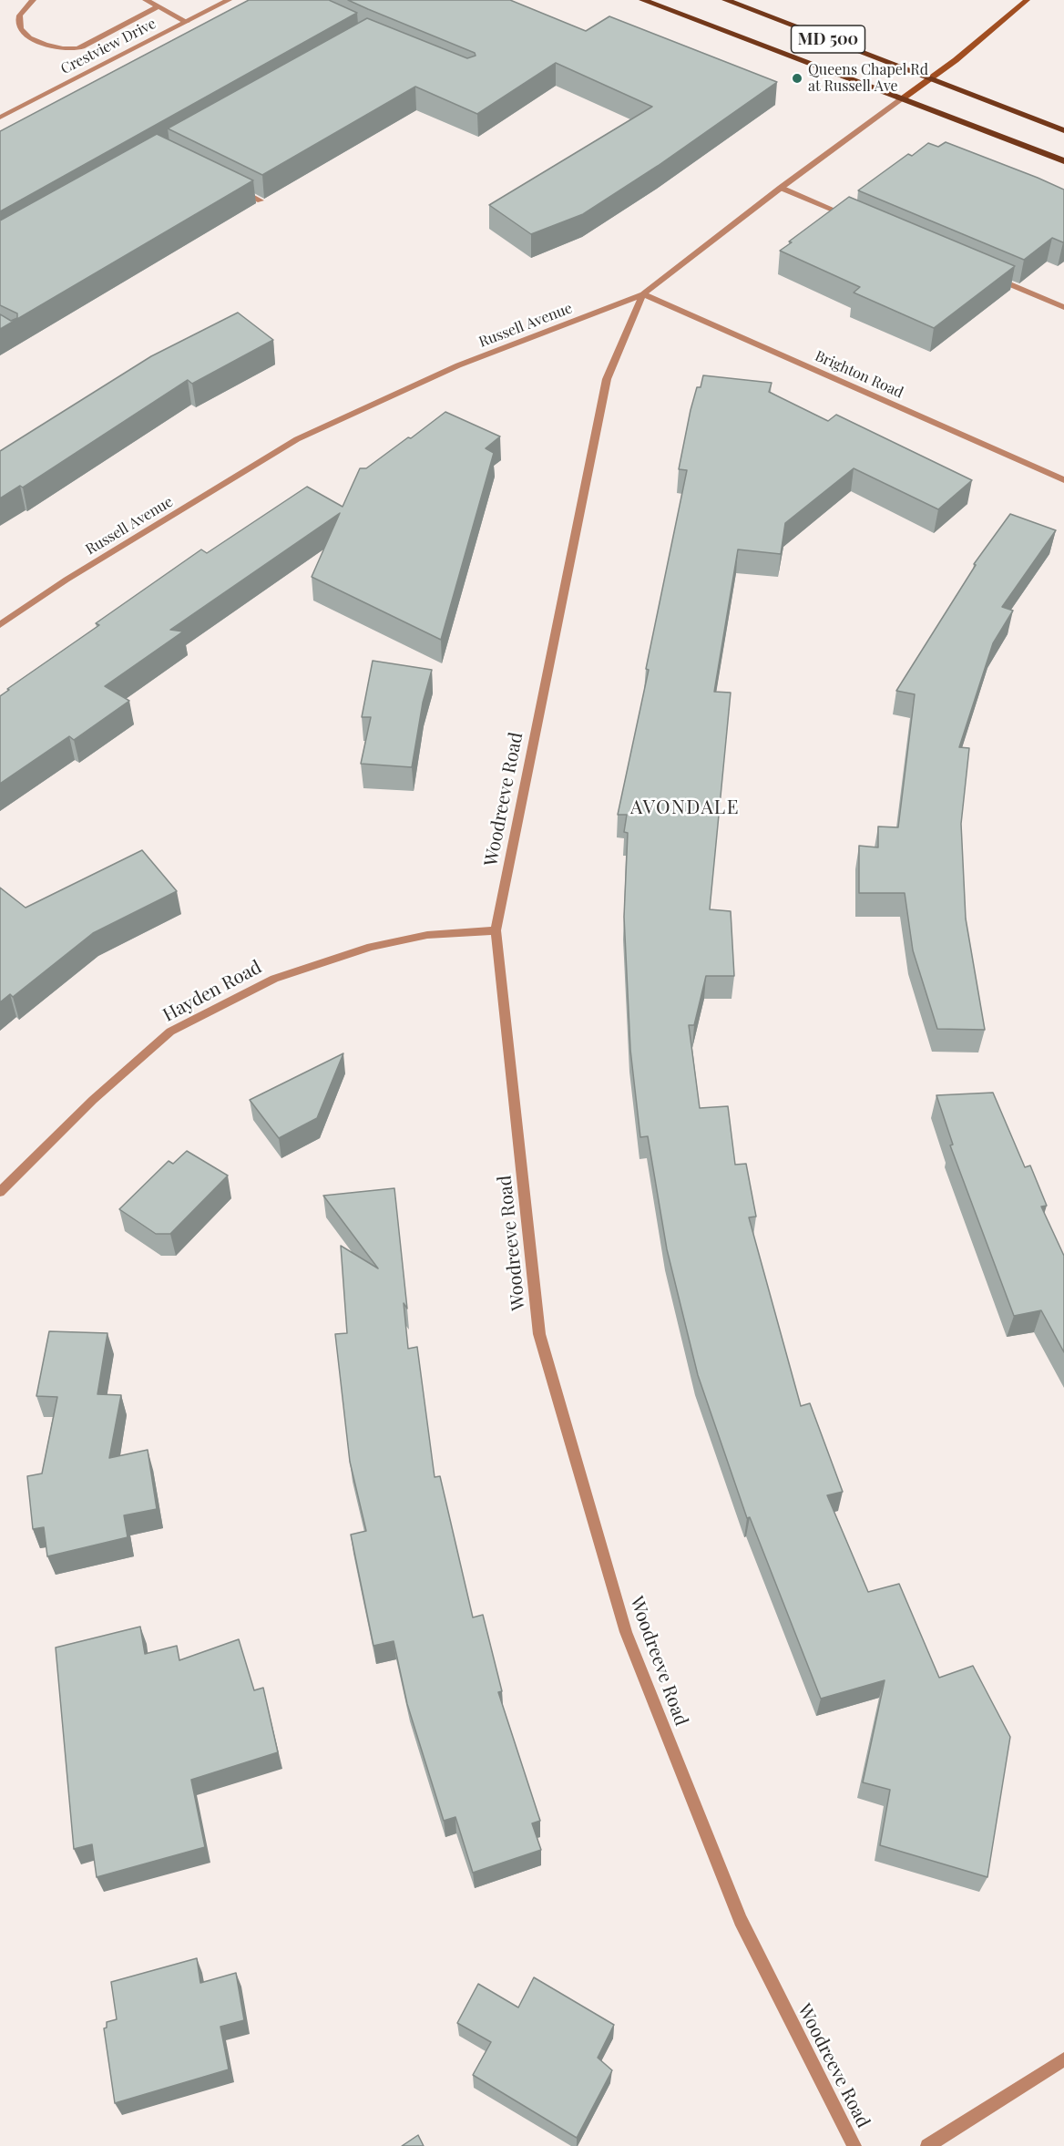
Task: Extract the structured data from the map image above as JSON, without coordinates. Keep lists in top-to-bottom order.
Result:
{
  "streets": {
    "main road": ["MD 500"],
    "street": [
      "Crestview Drive",
      "Russell Avenue",
      "Brighton Road",
      "Woodreeve Road",
      "Hayden Road"
    ]
  },
  "crossings": [
    ["MD 500", "Russell Avenue"],
    ["Russell Avenue", "Brighton Road"],
    ["Russell Avenue", "Woodreeve Road"],
    ["Brighton Road", "Woodreeve Road"],
    ["Woodreeve Road", "Hayden Road"]
  ],
  "districts": ["AVONDALE"],
  "places": ["Queens Chapel Rd at Russell Ave"]
}
